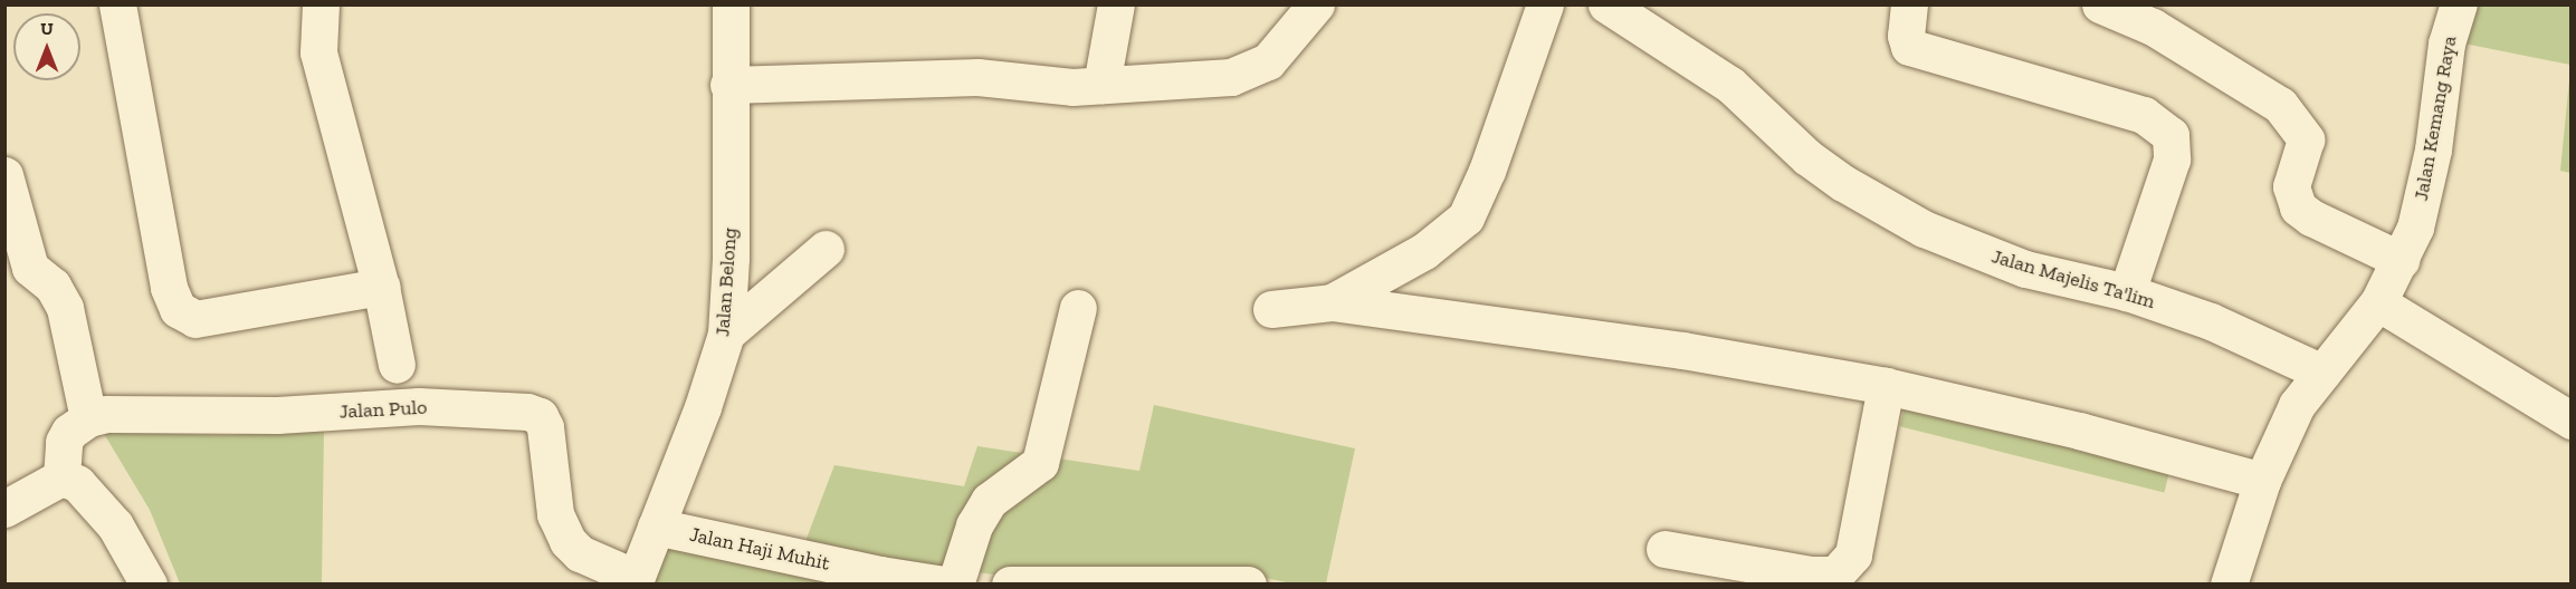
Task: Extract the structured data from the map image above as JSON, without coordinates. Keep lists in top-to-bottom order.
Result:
{
  "streets": {
    "street": [
      "Jalan Kemang Raya",
      "Jalan Majelis Ta'lim",
      "Jalan Belong",
      "Jalan Pulo",
      "Jalan Haji Muhit"
    ]
  },
  "crossings": [
    ["Jalan Kemang Raya", "Jalan Majelis Ta'lim"],
    ["Jalan Belong", "Jalan Pulo"],
    ["Jalan Belong", "Jalan Haji Muhit"]
  ],
  "north": "top"
}
